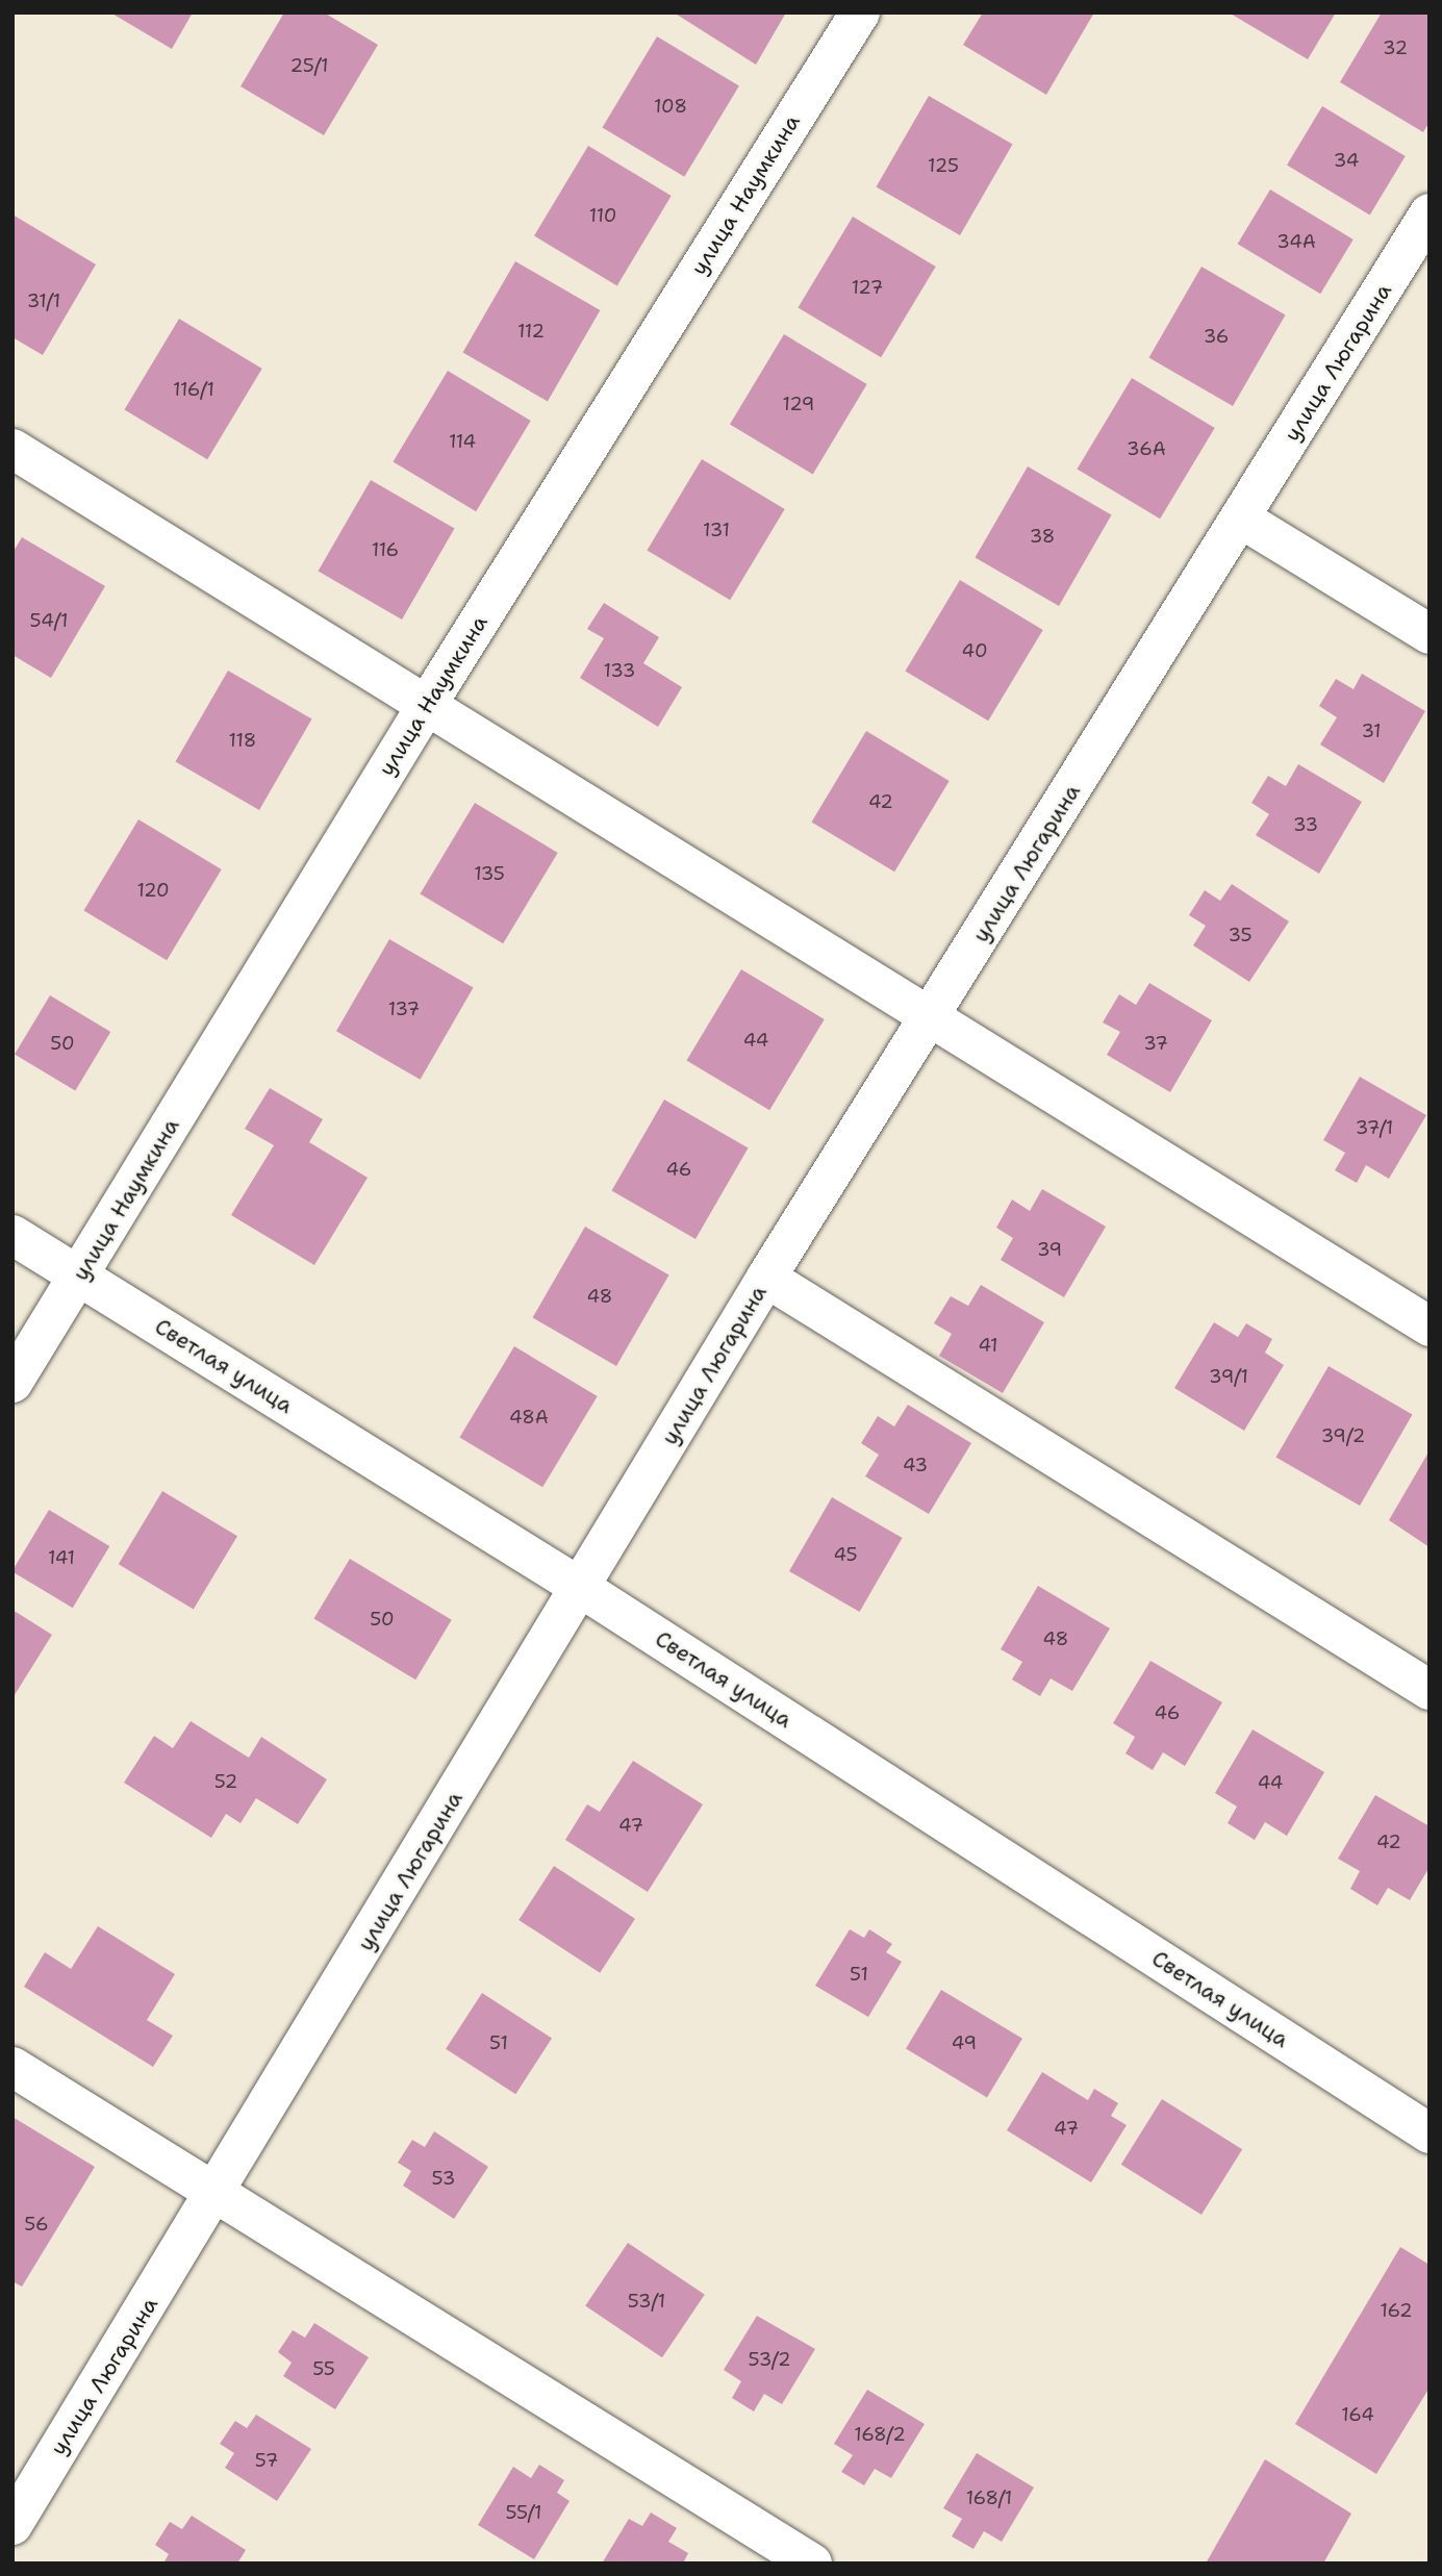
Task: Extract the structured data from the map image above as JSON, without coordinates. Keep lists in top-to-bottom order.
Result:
{
  "streets": {
    "street": ["улица Наумкина", "улица Люгарина", "Светлая улица"]
  },
  "crossings": [
    ["улица Наумкина", "Светлая улица"],
    ["улица Люгарина", "Светлая улица"]
  ],
  "house_numbers": [
    "32",
    "25/1",
    "108",
    "34",
    "125",
    "110",
    "34А",
    "127",
    "31/1",
    "112",
    "36",
    "116/1",
    "129",
    "114",
    "36А",
    "131",
    "38",
    "116",
    "54/1",
    "40",
    "133",
    "31",
    "118",
    "42",
    "33",
    "135",
    "120",
    "35",
    "137",
    "44",
    "50",
    "37",
    "37/1",
    "46",
    "39",
    "48",
    "41",
    "39/1",
    "48А",
    "39/2",
    "43",
    "45",
    "141",
    "50",
    "48",
    "46",
    "52",
    "44",
    "47",
    "42",
    "51",
    "51",
    "49",
    "47",
    "53",
    "56",
    "53/1",
    "162",
    "53/2",
    "55",
    "164",
    "168/2",
    "57",
    "168/1",
    "55/1"
  ]
}
